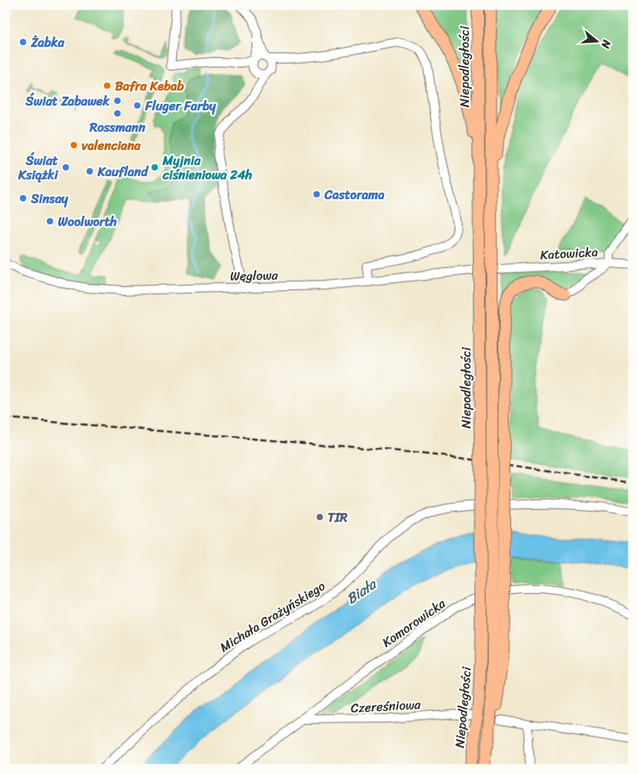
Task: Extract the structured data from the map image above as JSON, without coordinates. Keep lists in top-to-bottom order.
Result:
{
  "streets": {
    "highway": ["Niepodległości"],
    "street": [
      "Katowicka",
      "Węglowa",
      "Michała Grażyńskiego",
      "Komorowicka",
      "Czereśniowa"
    ]
  },
  "crossings": [
    ["Katowicka", "Węglowa"],
    ["Komorowicka", "Czereśniowa"]
  ],
  "water": ["Biała"],
  "places": [
    "Żabka",
    "Bafra Kebab",
    "Świat Zabawek",
    "Fluger Farby",
    "Rossmann",
    "valenciana",
    "Świat Książki",
    "Myjnia ciśnieniowa 24h",
    "Kaufland",
    "Castorama",
    "Sinsay",
    "Woolworth",
    "TIR"
  ],
  "north": "right"
}
